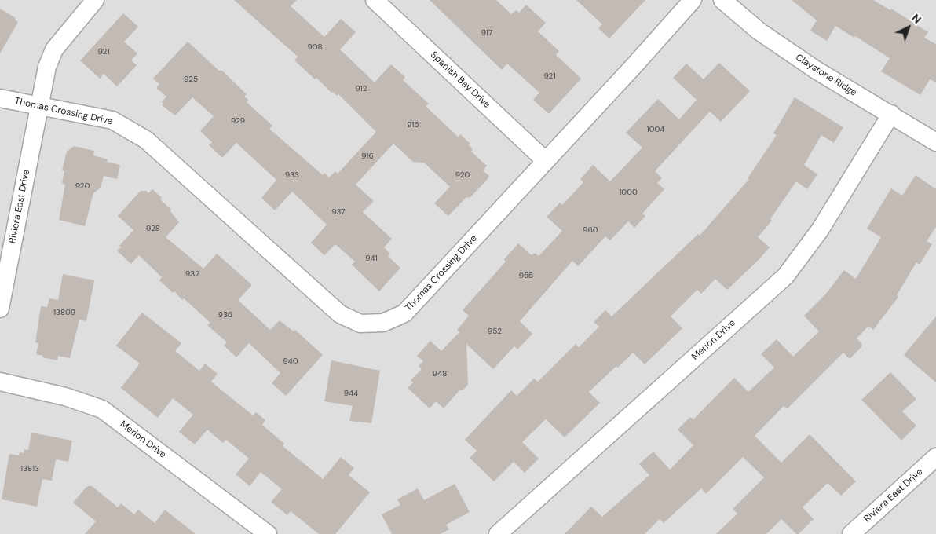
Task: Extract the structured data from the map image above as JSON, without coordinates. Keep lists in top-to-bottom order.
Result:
{
  "streets": {
    "street": [
      "Claystone Ridge",
      "Spanish Bay Drive",
      "Thomas Crossing Drive",
      "Riviera East Drive",
      "Merion Drive"
    ]
  },
  "crossings": [
    ["Claystone Ridge", "Merion Drive"],
    ["Spanish Bay Drive", "Thomas Crossing Drive"],
    ["Thomas Crossing Drive", "Riviera East Drive"]
  ],
  "house_numbers": [
    "917",
    "908",
    "921",
    "921",
    "925",
    "912",
    "929",
    "916",
    "1004",
    "916",
    "933",
    "920",
    "920",
    "1000",
    "937",
    "928",
    "960",
    "941",
    "932",
    "956",
    "13809",
    "936",
    "952",
    "940",
    "948",
    "944",
    "13813"
  ],
  "north": "top right"
}
